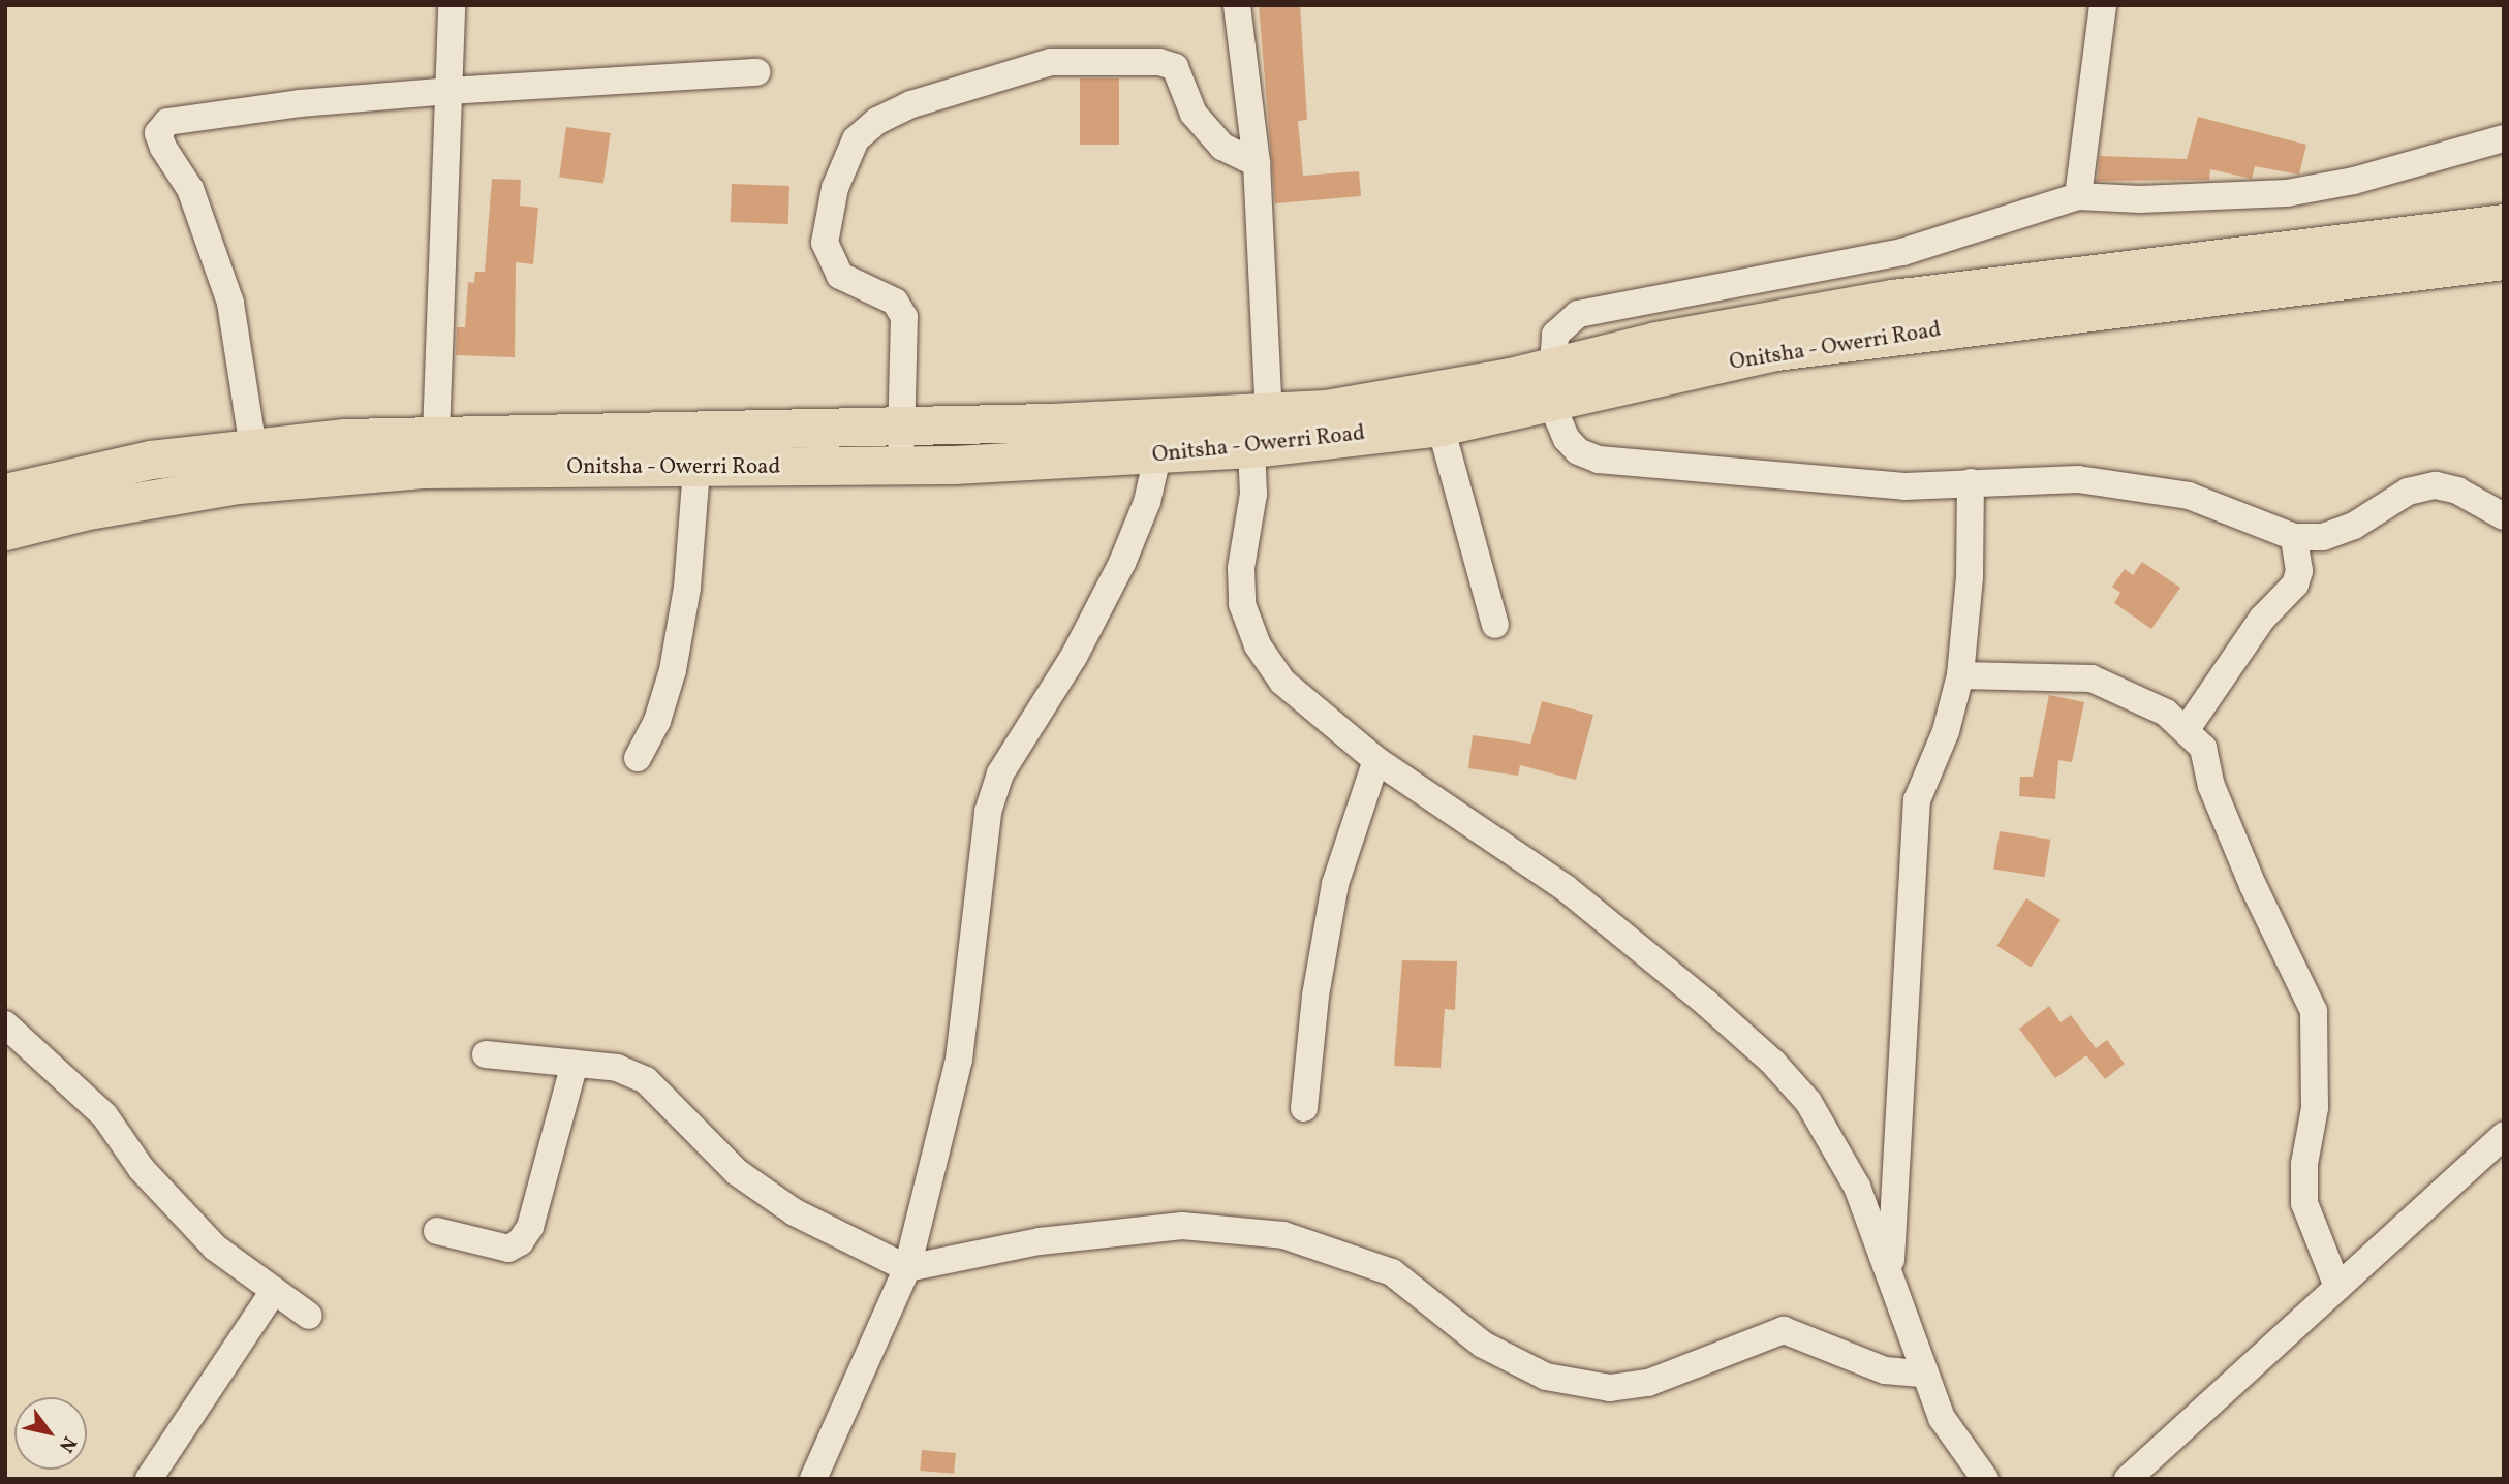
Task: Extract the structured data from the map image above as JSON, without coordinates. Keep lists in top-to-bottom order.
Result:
{
  "streets": {
    "highway": ["Onitsha - Owerri Road"]
  },
  "north": "bottom right"
}
